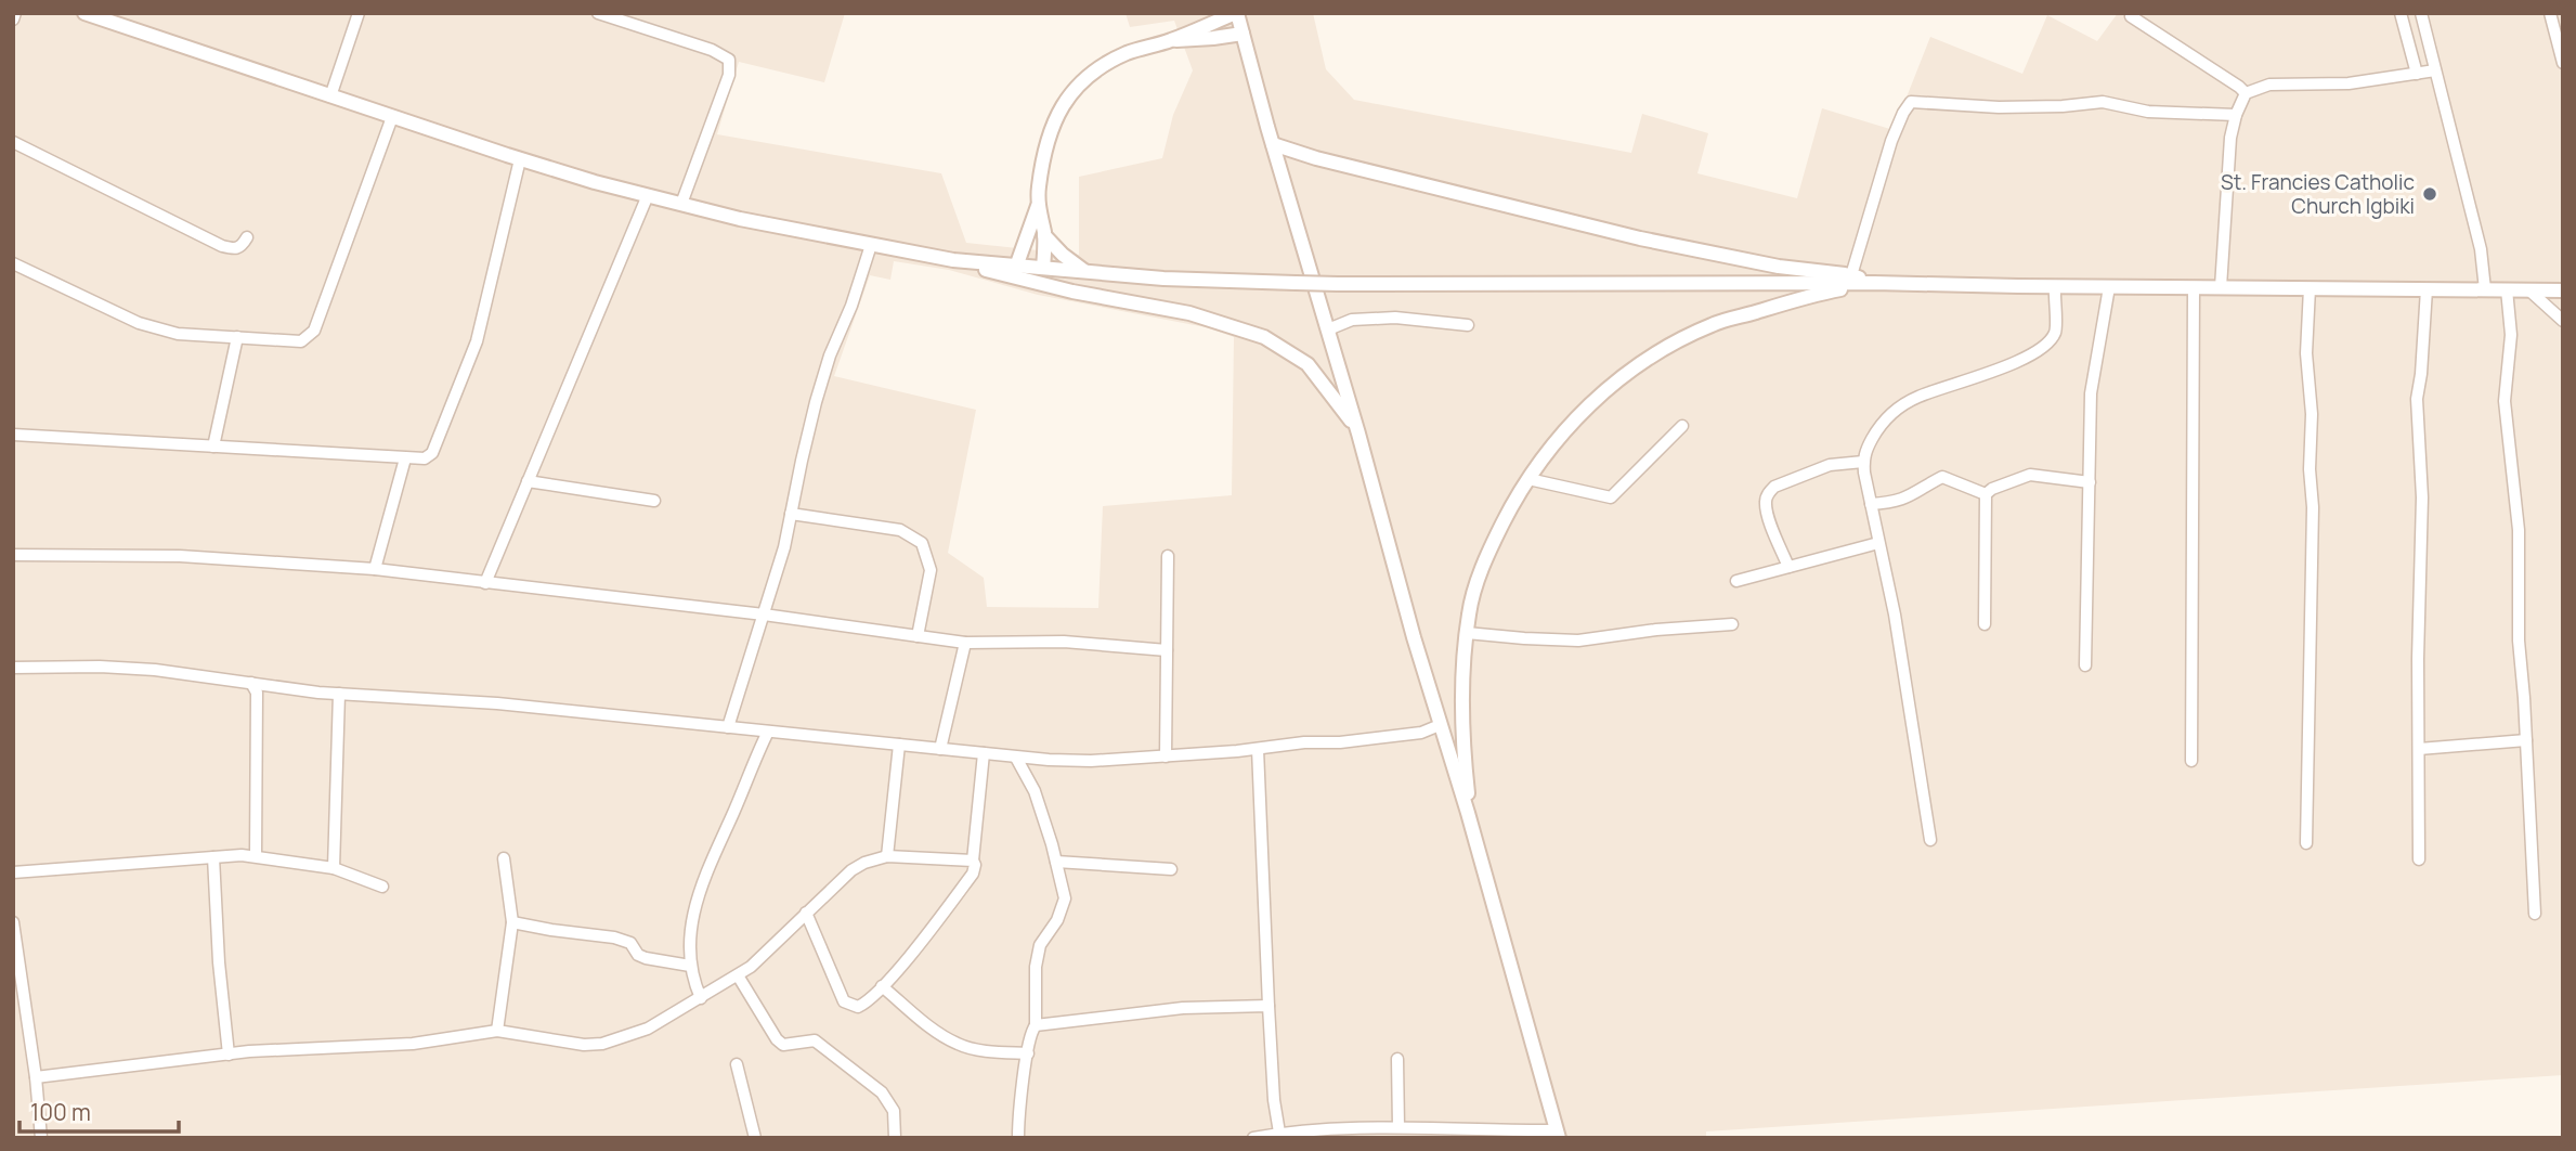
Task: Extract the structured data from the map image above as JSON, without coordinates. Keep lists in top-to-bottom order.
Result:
{
  "places": ["St. Francies Catholic Church Igbiki"],
  "scale_bar": "100 m"
}
